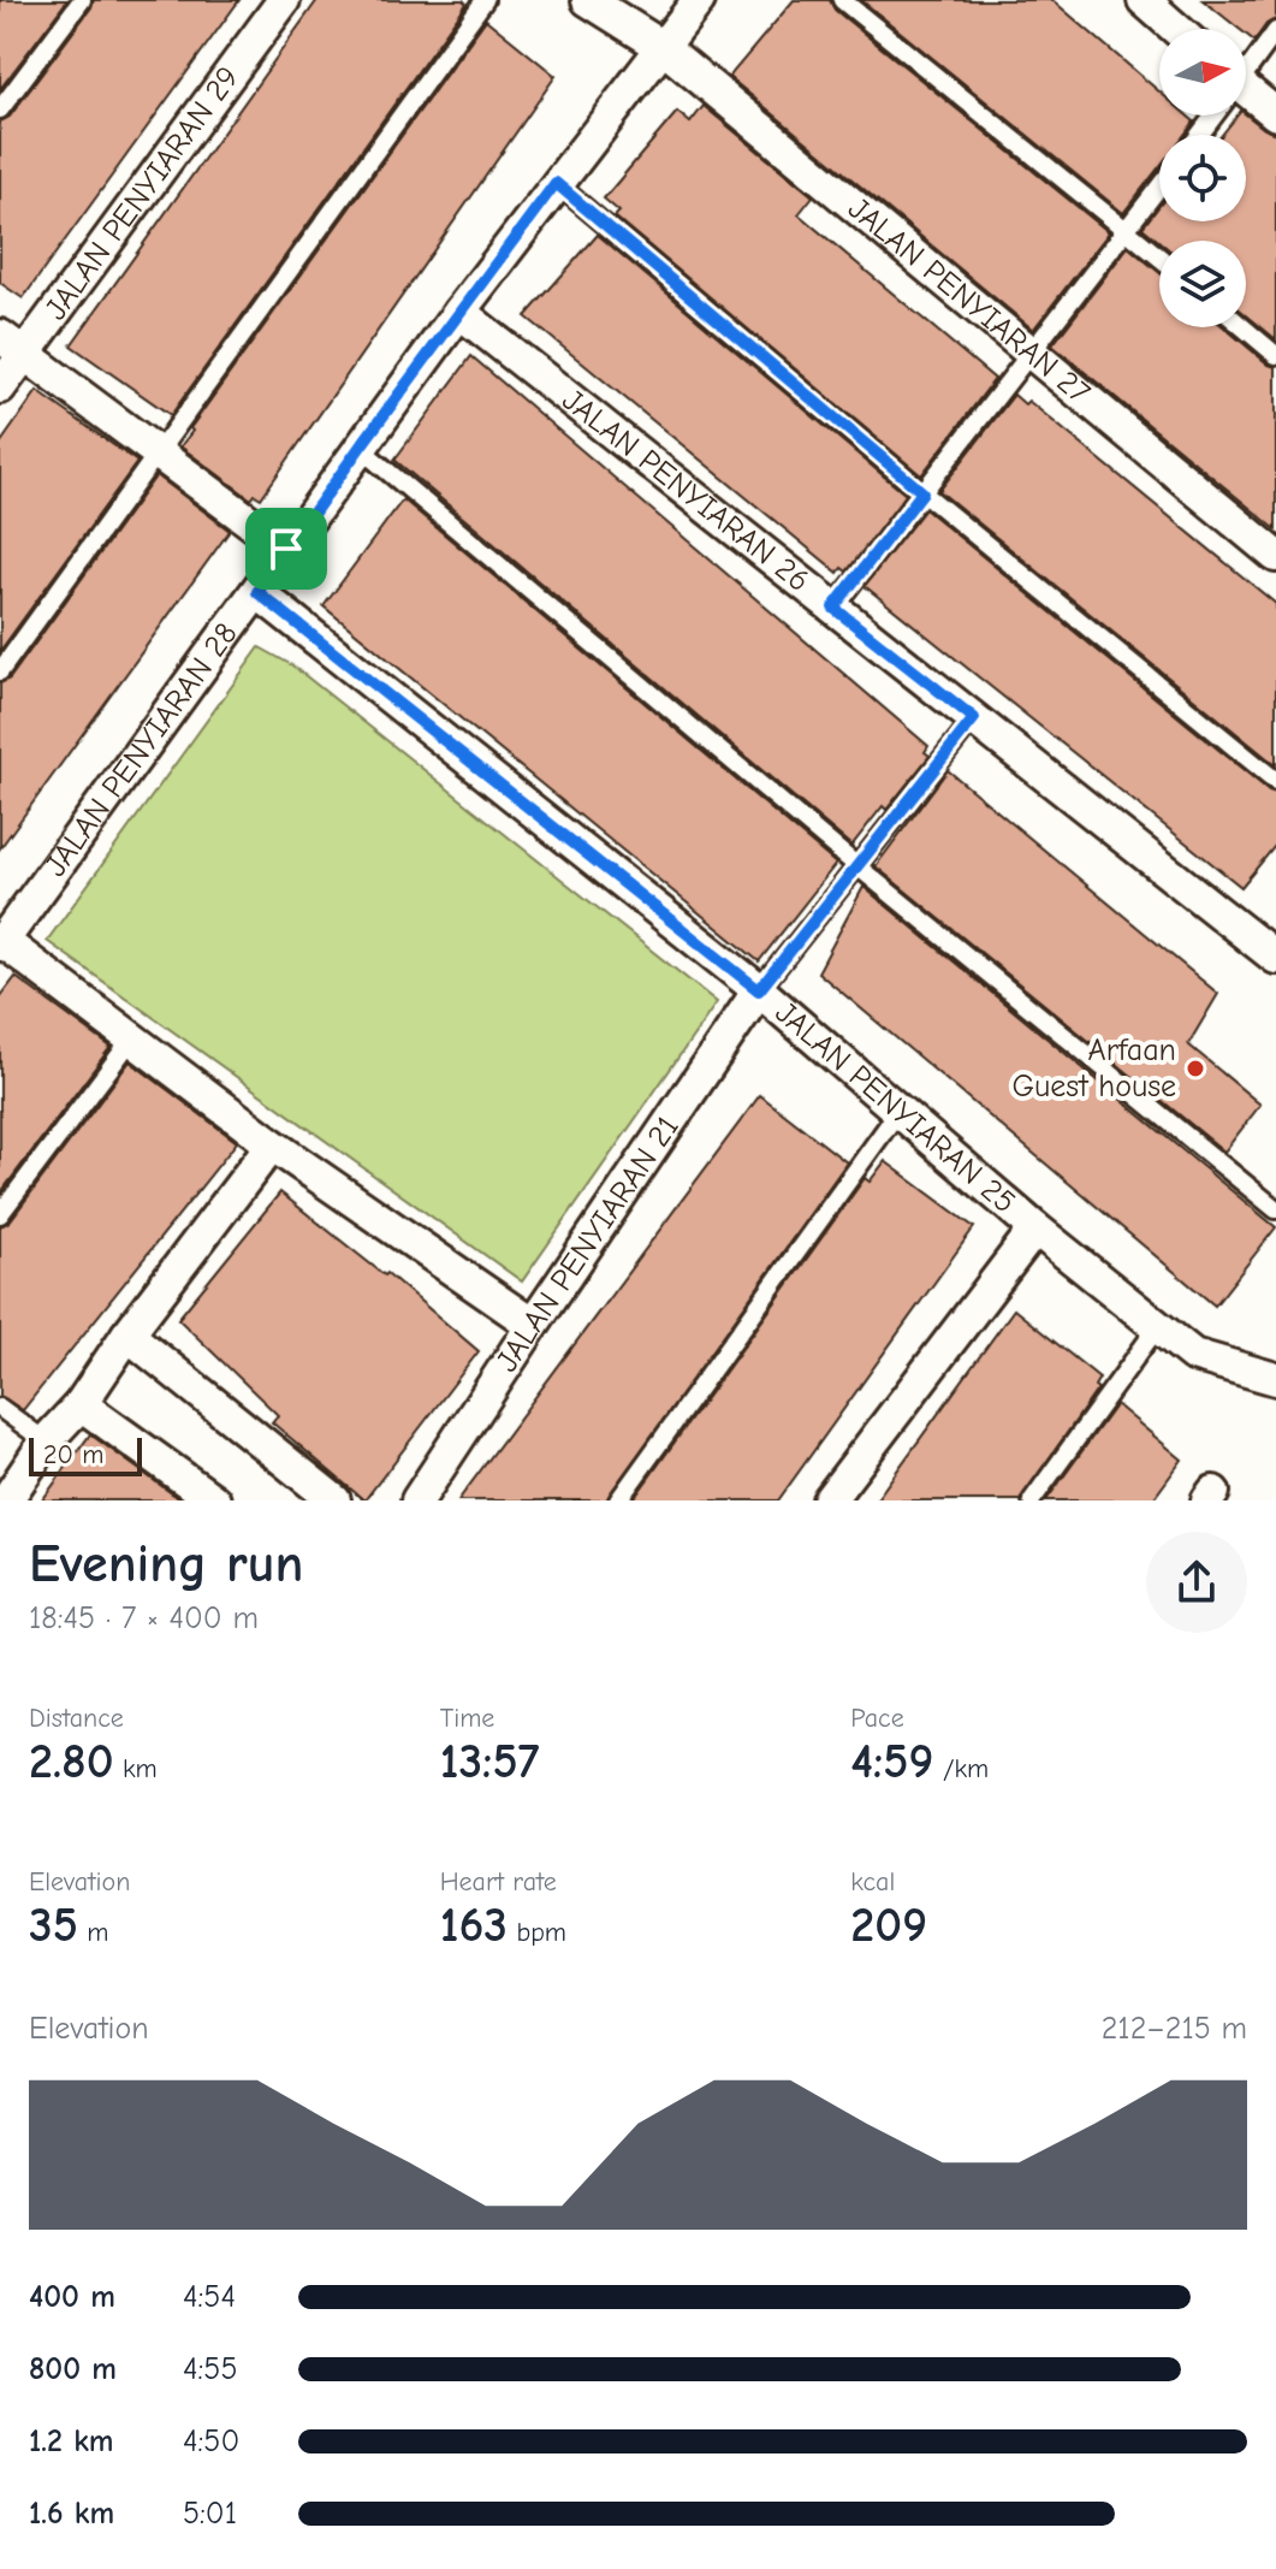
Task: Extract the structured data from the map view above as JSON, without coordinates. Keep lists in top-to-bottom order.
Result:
{
  "streets": {
    "street": [
      "JALAN PENYIARAN 29",
      "JALAN PENYIARAN 27",
      "JALAN PENYIARAN 26",
      "JALAN PENYIARAN 28",
      "JALAN PENYIARAN 25",
      "JALAN PENYIARAN 21"
    ]
  },
  "crossings": [
    ["JALAN PENYIARAN 27", "JALAN PENYIARAN 28"],
    ["JALAN PENYIARAN 26", "JALAN PENYIARAN 28"],
    ["JALAN PENYIARAN 28", "JALAN PENYIARAN 25"],
    ["JALAN PENYIARAN 25", "JALAN PENYIARAN 21"]
  ],
  "places": ["Arfaan Guest house"],
  "scale_bar": "20 m",
  "north": "right",
  "page": {
    "scale": "20 m",
    "heading": ["Evening run", "18:45 · 7 × 400 m"],
    "stats": [
      ["Distance", "2.80 km"],
      ["Time", "13:57"],
      ["Pace", "4:59 /km"],
      ["Elevation", "35 m"],
      ["Heart rate", "163 bpm"],
      ["kcal", "209"]
    ],
    "chart": ["Elevation", "212–215 m"],
    "list": [
      {
        "name": "400 m",
        "note": "4:54"
      },
      {
        "name": "800 m",
        "note": "4:55"
      },
      {
        "name": "1.2 km",
        "note": "4:50"
      },
      {
        "name": "1.6 km",
        "note": "5:01"
      }
    ]
  }
}
